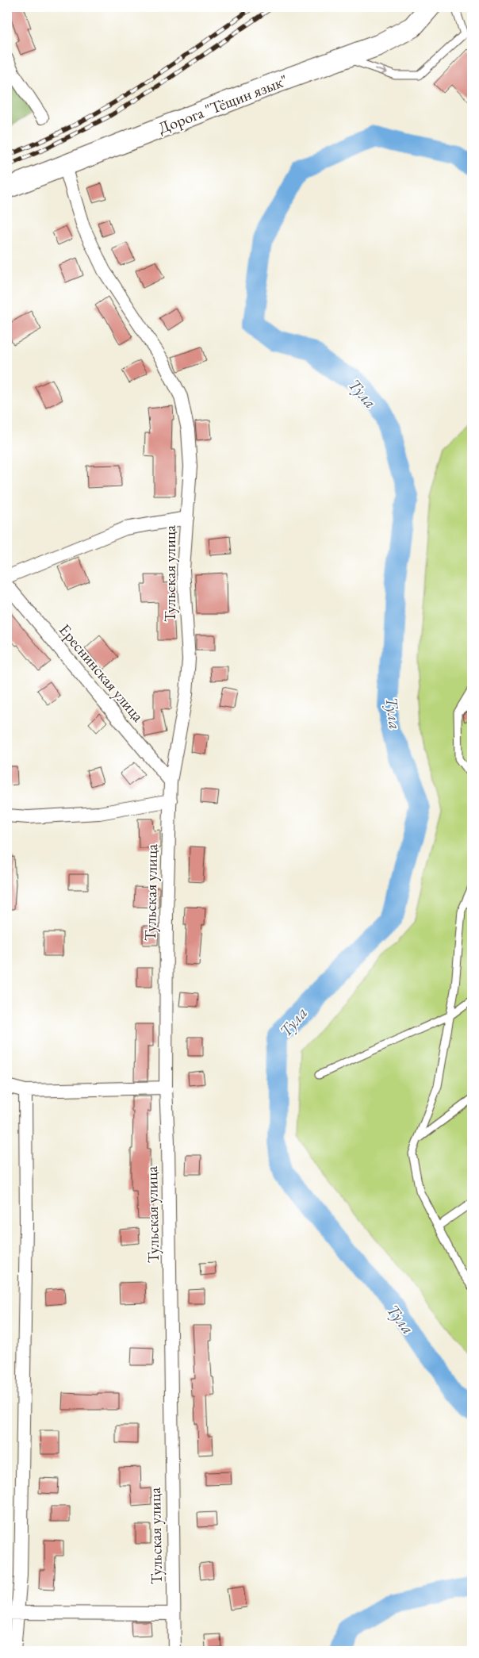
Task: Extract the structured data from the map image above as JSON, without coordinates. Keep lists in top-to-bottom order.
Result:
{
  "streets": {
    "main road": ["Дорога \"Тёщин язык\""],
    "street": ["Тульская улица", "Ереснинская улица"]
  },
  "crossings": [
    ["Дорога \"Тёщин язык\"", "Тульская улица"],
    ["Тульская улица", "Ереснинская улица"]
  ],
  "water": ["Тула"]
}
